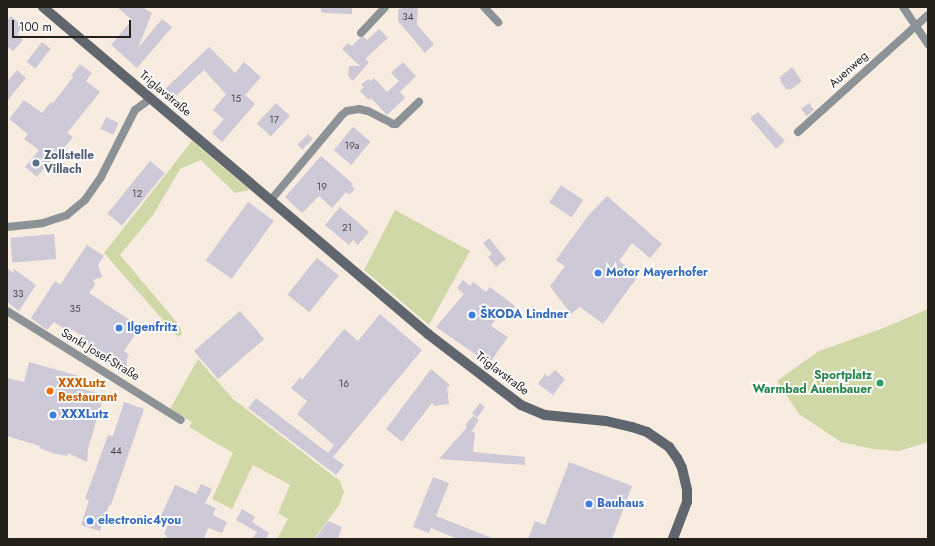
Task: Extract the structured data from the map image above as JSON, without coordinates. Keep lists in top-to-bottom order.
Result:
{
  "streets": {
    "street": ["Auenweg", "Triglavstraße", "Sankt Josef-Straße"]
  },
  "places": [
    "Zollstelle Villach",
    "Motor Mayerhofer",
    "ŠKODA Lindner",
    "Ilgenfritz",
    "Sportplatz Warmbad Auenbauer",
    "XXXLutz Restaurant",
    "XXXLutz",
    "Bauhaus",
    "electronic4you"
  ],
  "house_numbers": [
    "34",
    "15",
    "17",
    "19a",
    "19",
    "12",
    "21",
    "33",
    "35",
    "16",
    "44"
  ],
  "scale_bar": "100 m"
}
